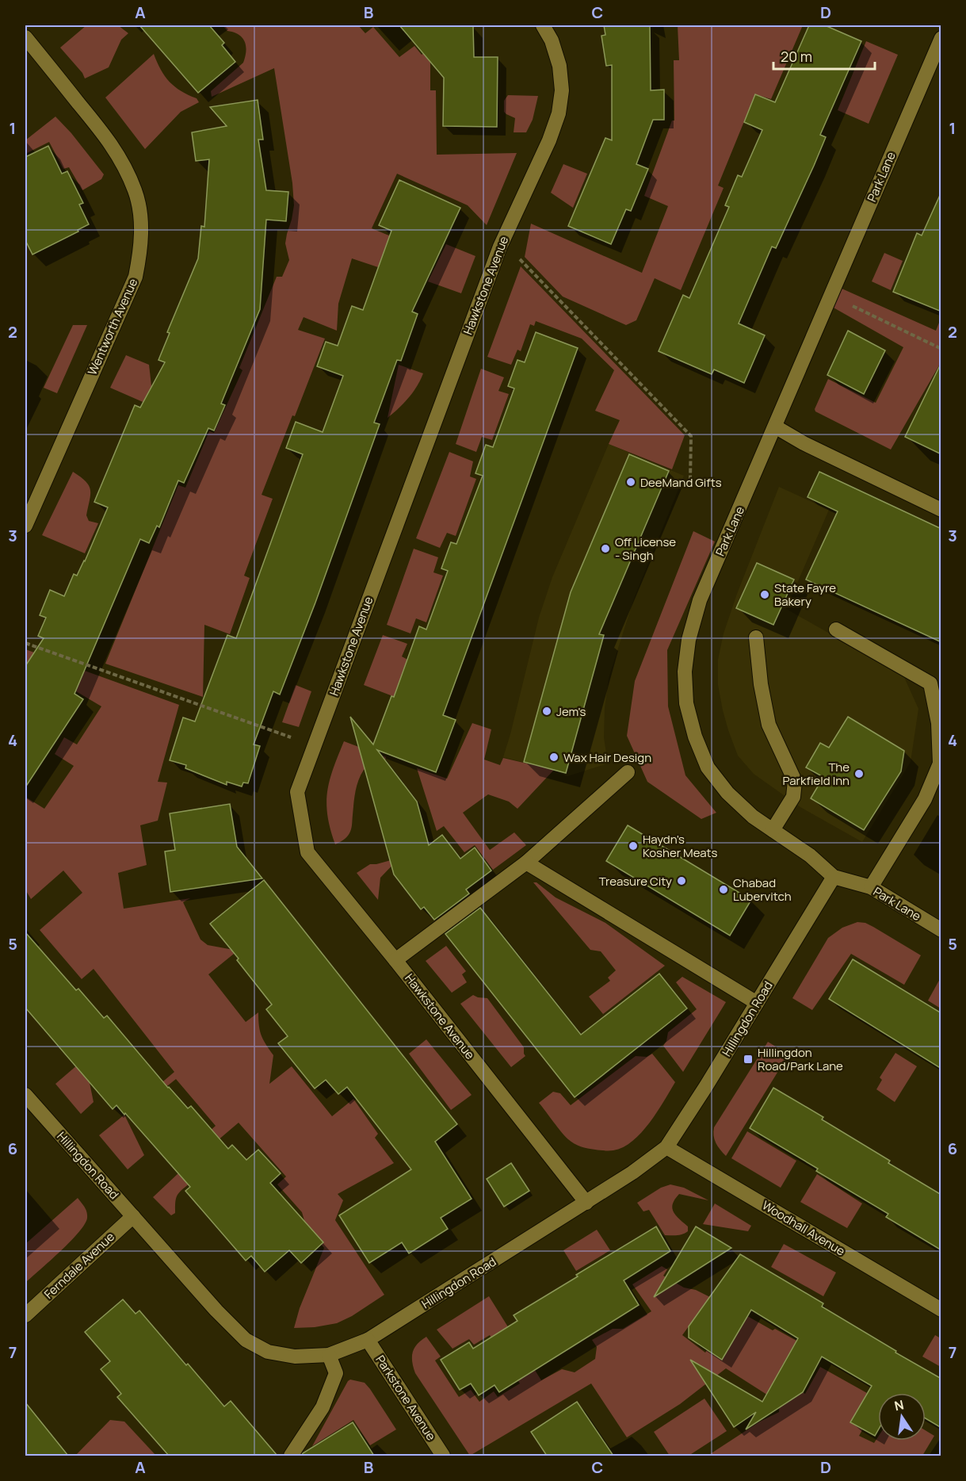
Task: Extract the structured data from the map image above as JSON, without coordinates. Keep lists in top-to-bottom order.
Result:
{
  "streets": {
    "street": [
      "Park Lane",
      "Hawkstone Avenue",
      "Wentworth Avenue",
      "Hillingdon Road",
      "Woodhall Avenue",
      "Ferndale Avenue",
      "Parkstone Avenue"
    ]
  },
  "crossings": [
    ["Park Lane", "Hillingdon Road"],
    ["Hawkstone Avenue", "Hillingdon Road"],
    ["Hillingdon Road", "Woodhall Avenue"],
    ["Hillingdon Road", "Ferndale Avenue"],
    ["Hillingdon Road", "Parkstone Avenue"]
  ],
  "places": {
    "other": [
      "DeeMand Gifts",
      "Off License - Singh",
      "State Fayre Bakery",
      "Jem's",
      "Wax Hair Design",
      "The Parkfield Inn",
      "Haydn's Kosher Meats",
      "Treasure City",
      "Chabad Lubervitch"
    ],
    "transit": ["Hillingdon Road/Park Lane"]
  },
  "scale_bar": "20 m",
  "north": "top",
  "grid": {
    "columns": [
      "A",
      "B",
      "C",
      "D"
    ],
    "rows": [
      "1",
      "2",
      "3",
      "4",
      "5",
      "6",
      "7"
    ]
  }
}
